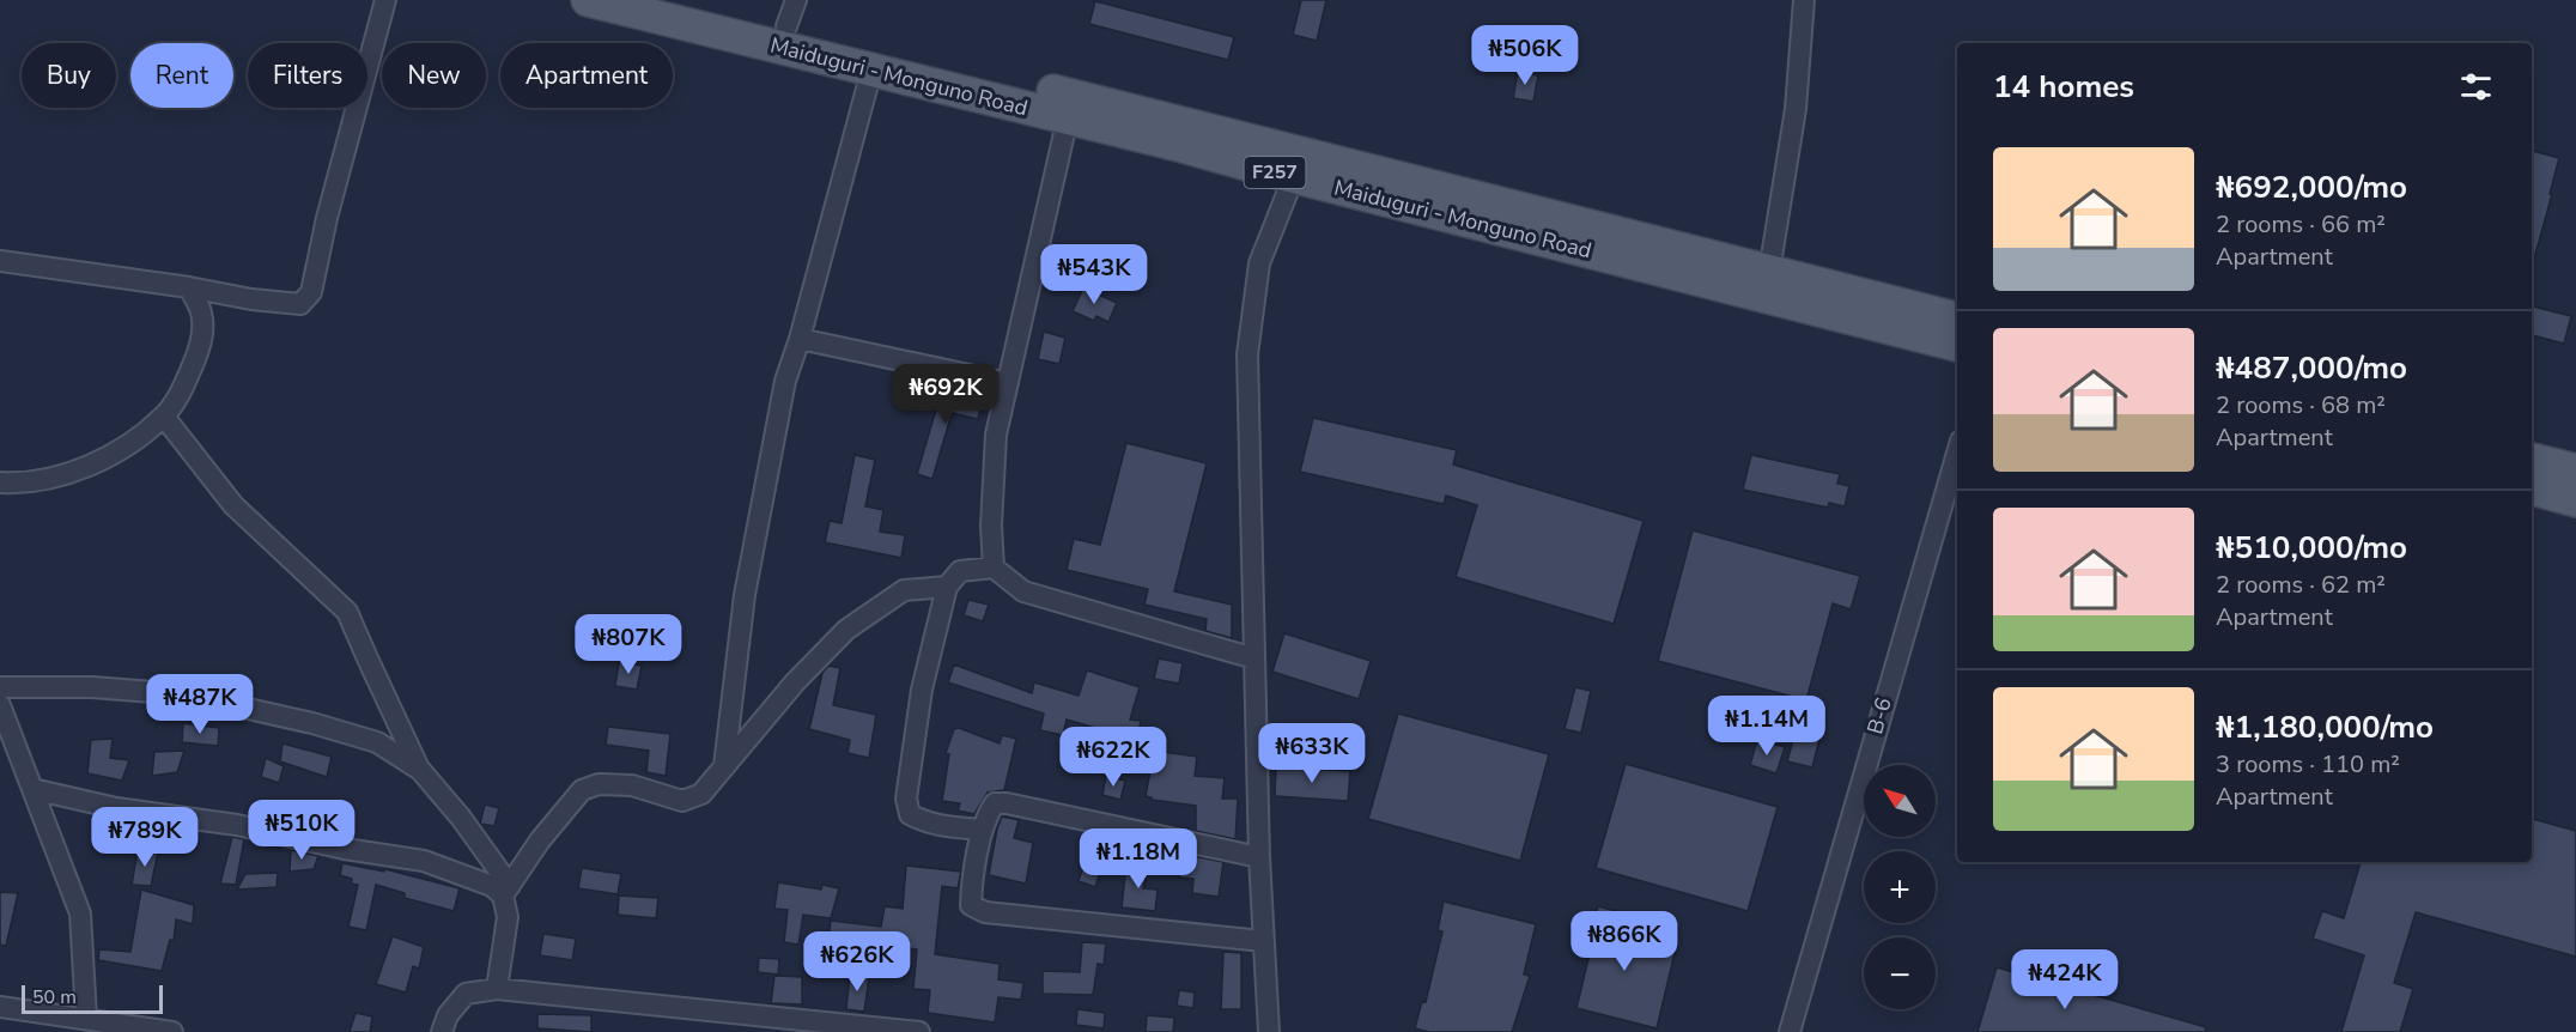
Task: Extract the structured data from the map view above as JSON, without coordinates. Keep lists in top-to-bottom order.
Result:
{
  "streets": {
    "main road": ["Maiduguri - Monguno Road", "F257"],
    "street": ["B-6"]
  },
  "scale_bar": "50 m",
  "north": "top left",
  "page": {
    "price": [
      "₦506K",
      "₦543K",
      "₦692K",
      "₦807K",
      "₦487K",
      "₦1.14M",
      "₦633K",
      "₦622K",
      "₦510K",
      "₦789K",
      "₦1.18M",
      "₦866K",
      "₦626K",
      "₦424K"
    ],
    "chip": [
      "Buy",
      "Rent",
      "Filters",
      "New",
      "Apartment"
    ],
    "heading": "14 homes",
    "list": [
      {
        "name": "₦692,000/mo",
        "note": "2 rooms · 66 m² · Apartment"
      },
      {
        "name": "₦487,000/mo",
        "note": "2 rooms · 68 m² · Apartment"
      },
      {
        "name": "₦510,000/mo",
        "note": "2 rooms · 62 m² · Apartment"
      },
      {
        "name": "₦1,180,000/mo",
        "note": "3 rooms · 110 m² · Apartment"
      }
    ],
    "map_buttons": ["+", "−"],
    "scale": "50 m"
  }
}
